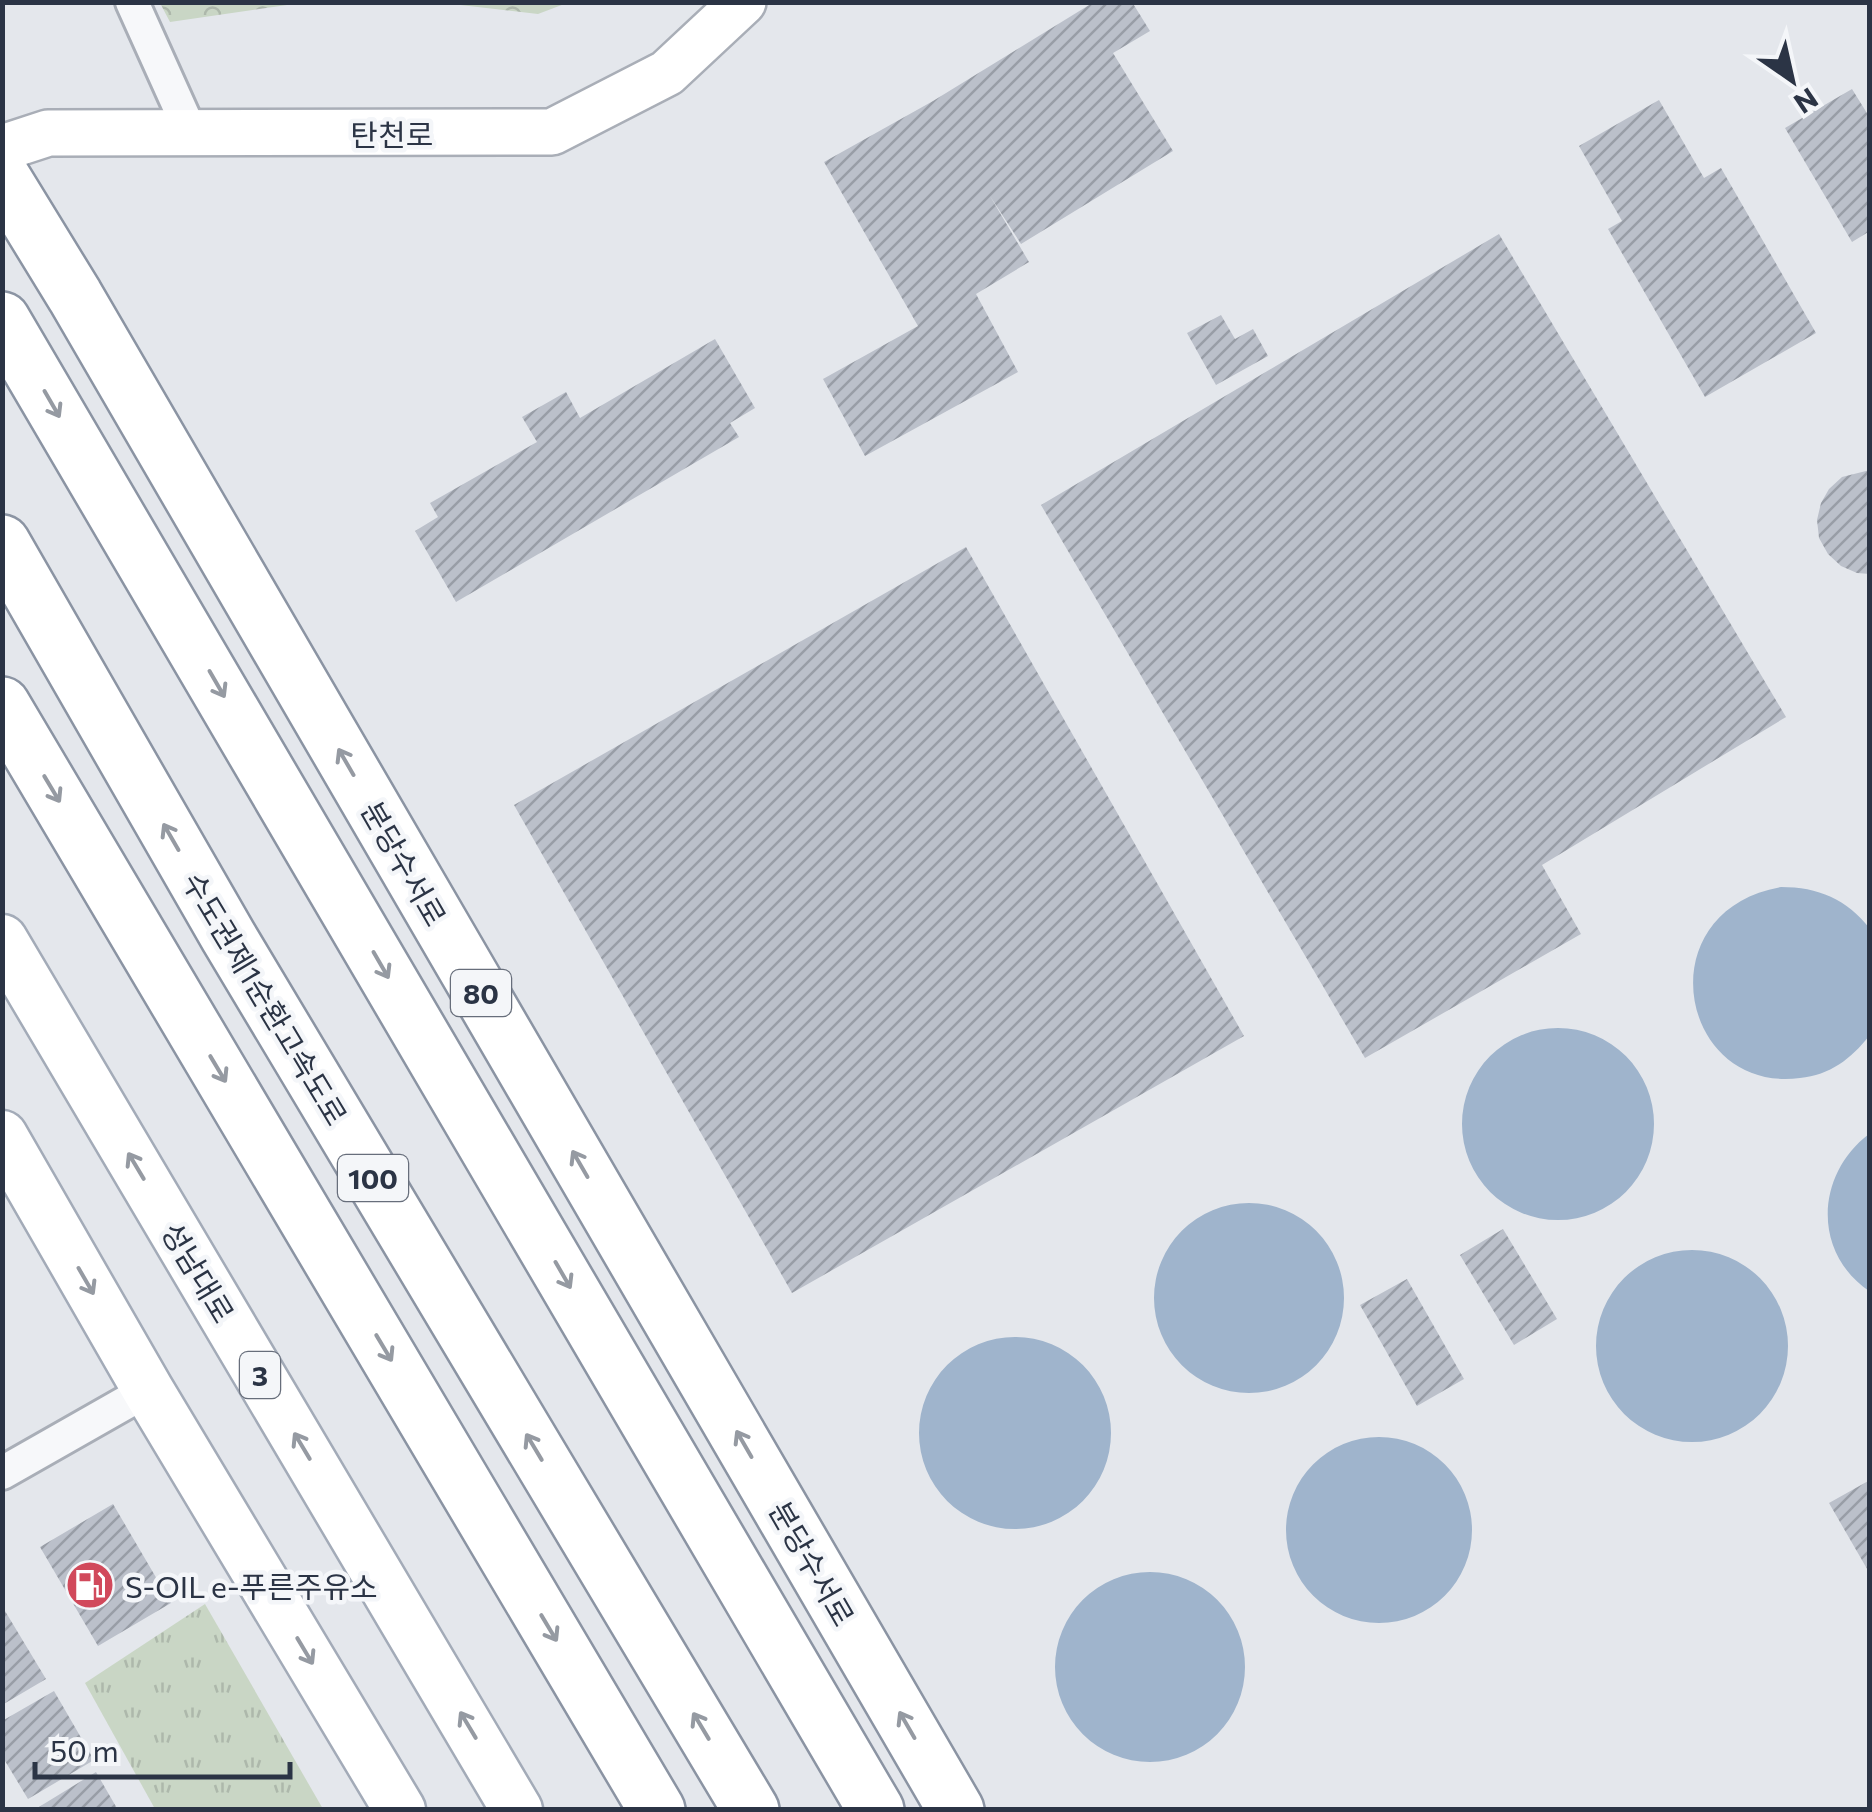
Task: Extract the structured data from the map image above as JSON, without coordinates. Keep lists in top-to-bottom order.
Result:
{
  "streets": {
    "highway": [
      "분당수서로",
      "80",
      "수도권제1순환고속도로",
      "100"
    ],
    "main road": ["탄천로", "성남대로", "3"]
  },
  "places": {
    "fuel station": ["S-OIL e-푸른주유소"]
  },
  "scale_bar": "50 m",
  "north": "bottom right"
}
